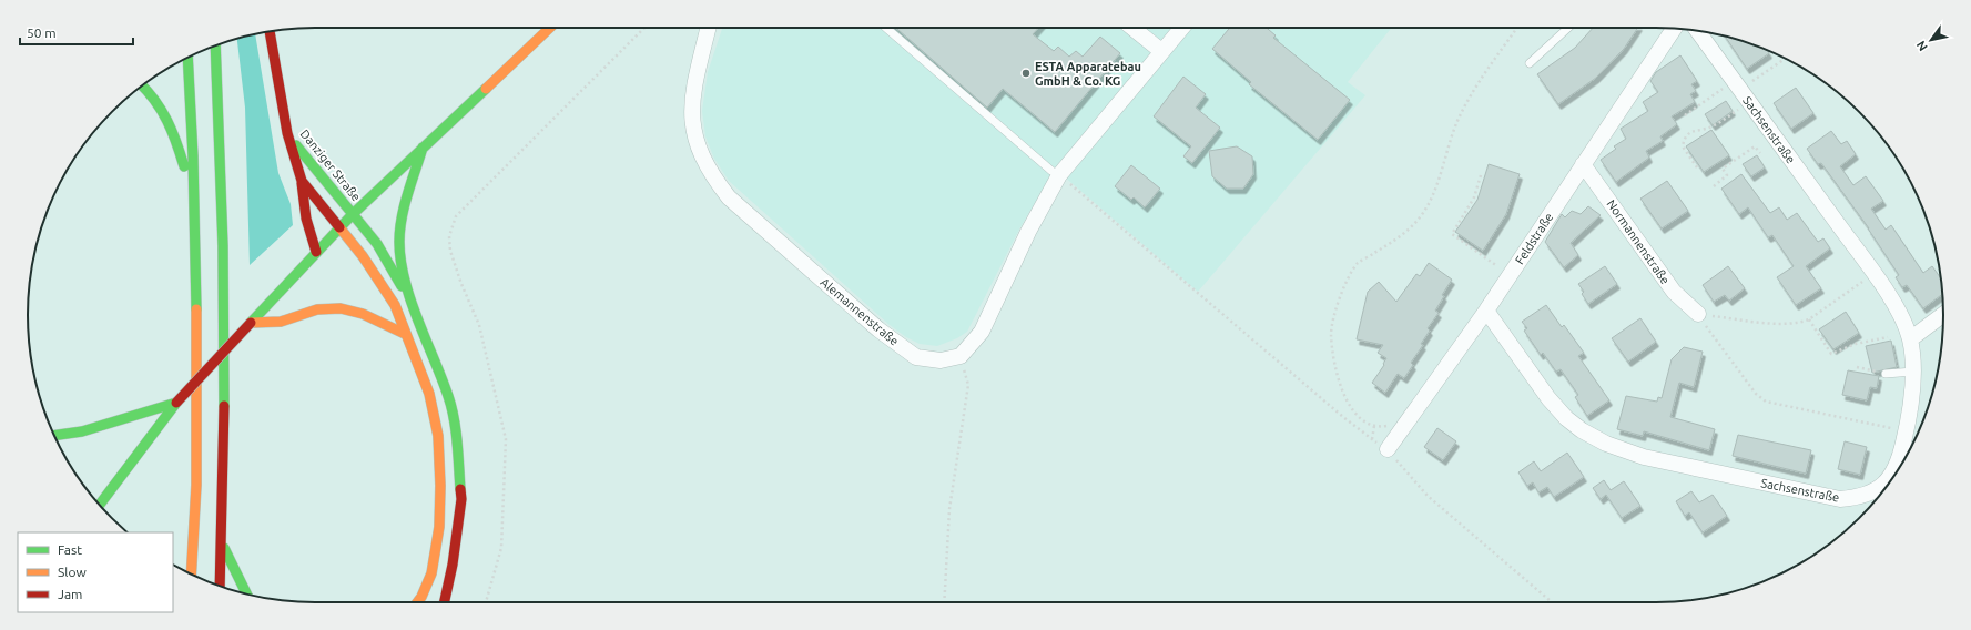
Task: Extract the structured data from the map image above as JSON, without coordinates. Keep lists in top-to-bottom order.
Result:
{
  "streets": {
    "main road": ["Danziger Straße"],
    "street": [
      "Sachsenstraße",
      "Feldstraße",
      "Normannenstraße",
      "Alemannenstraße"
    ]
  },
  "crossings": [
    ["Sachsenstraße", "Feldstraße"],
    ["Feldstraße", "Normannenstraße"]
  ],
  "places": ["ESTA Apparatebau GmbH & Co. KG"],
  "legend": ["Fast", "Slow", "Jam"],
  "scale_bar": "50 m",
  "north": "bottom left"
}
